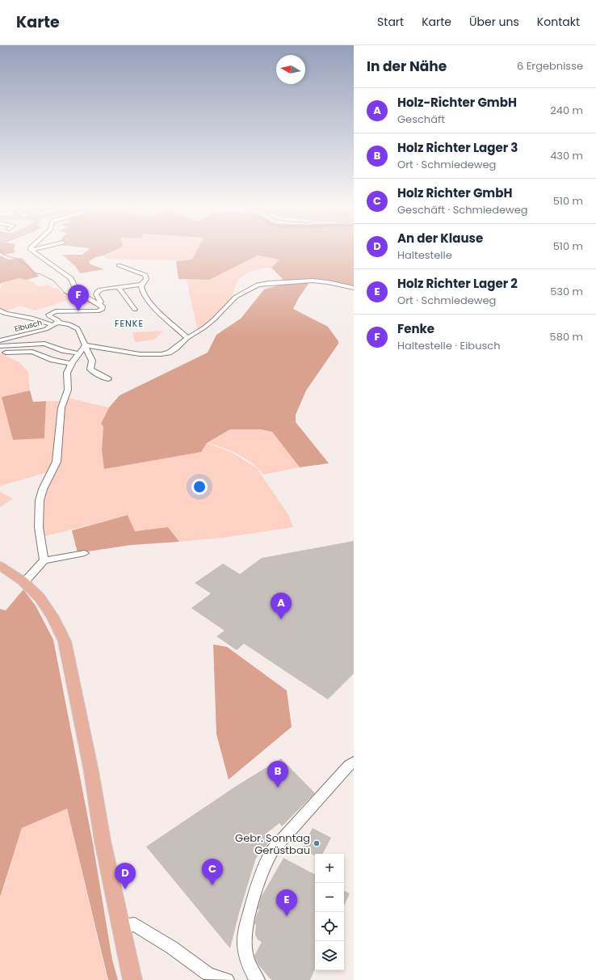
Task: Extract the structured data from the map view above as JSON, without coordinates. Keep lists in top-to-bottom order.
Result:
{
  "streets": {
    "street": ["Eibusch"]
  },
  "districts": ["FENKE"],
  "places": ["Gebr. Sonntag Gerüstbau"],
  "north": "left",
  "page": {
    "header": "Karte",
    "nav": [
      "Start",
      "Karte",
      "Über uns",
      "Kontakt"
    ],
    "heading": ["In der Nähe", "6 Ergebnisse"],
    "list": [
      {
        "mark": "A",
        "name": "Holz-Richter GmbH",
        "note": "Geschäft",
        "value": "240 m"
      },
      {
        "mark": "B",
        "name": "Holz Richter Lager 3",
        "note": "Ort · Schmiedeweg",
        "value": "430 m"
      },
      {
        "mark": "C",
        "name": "Holz Richter GmbH",
        "note": "Geschäft · Schmiedeweg",
        "value": "510 m"
      },
      {
        "mark": "D",
        "name": "An der Klause",
        "note": "Haltestelle",
        "value": "510 m"
      },
      {
        "mark": "E",
        "name": "Holz Richter Lager 2",
        "note": "Ort · Schmiedeweg",
        "value": "530 m"
      },
      {
        "mark": "F",
        "name": "Fenke",
        "note": "Haltestelle · Eibusch",
        "value": "580 m"
      }
    ],
    "pins": [
      "F",
      "A",
      "B",
      "C",
      "D",
      "E"
    ],
    "map_buttons": ["+", "−"]
  }
}
